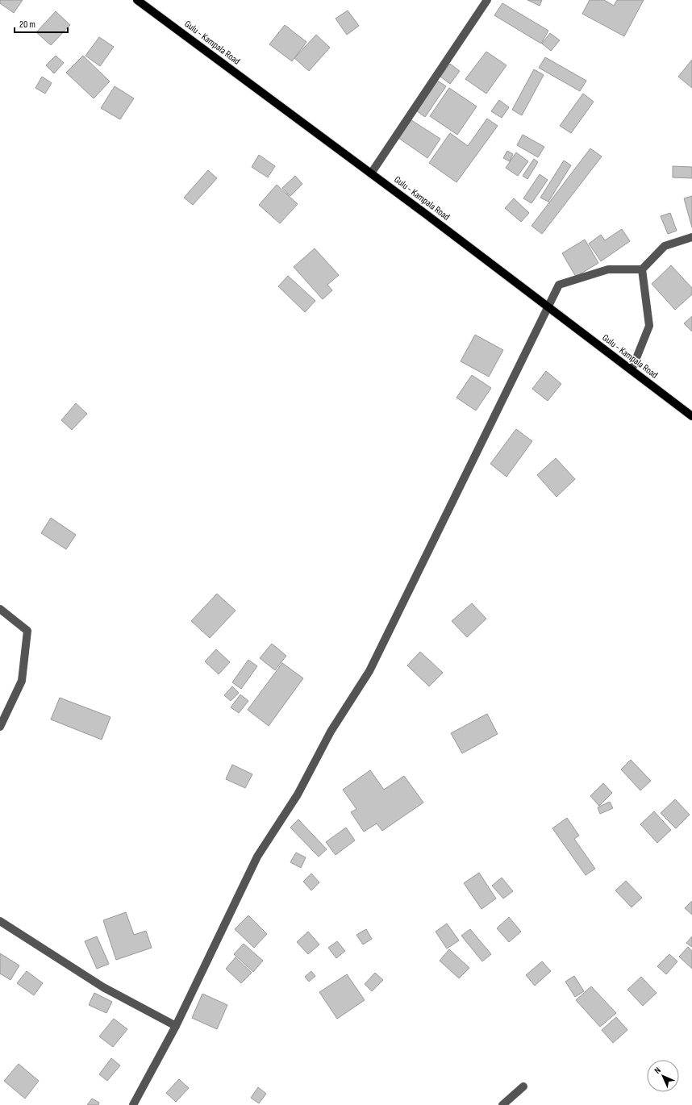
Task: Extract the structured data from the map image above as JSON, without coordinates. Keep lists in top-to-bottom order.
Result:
{
  "streets": {
    "main road": ["Gulu - Kampala Road"]
  },
  "scale_bar": "20 m",
  "north": "top left"
}
